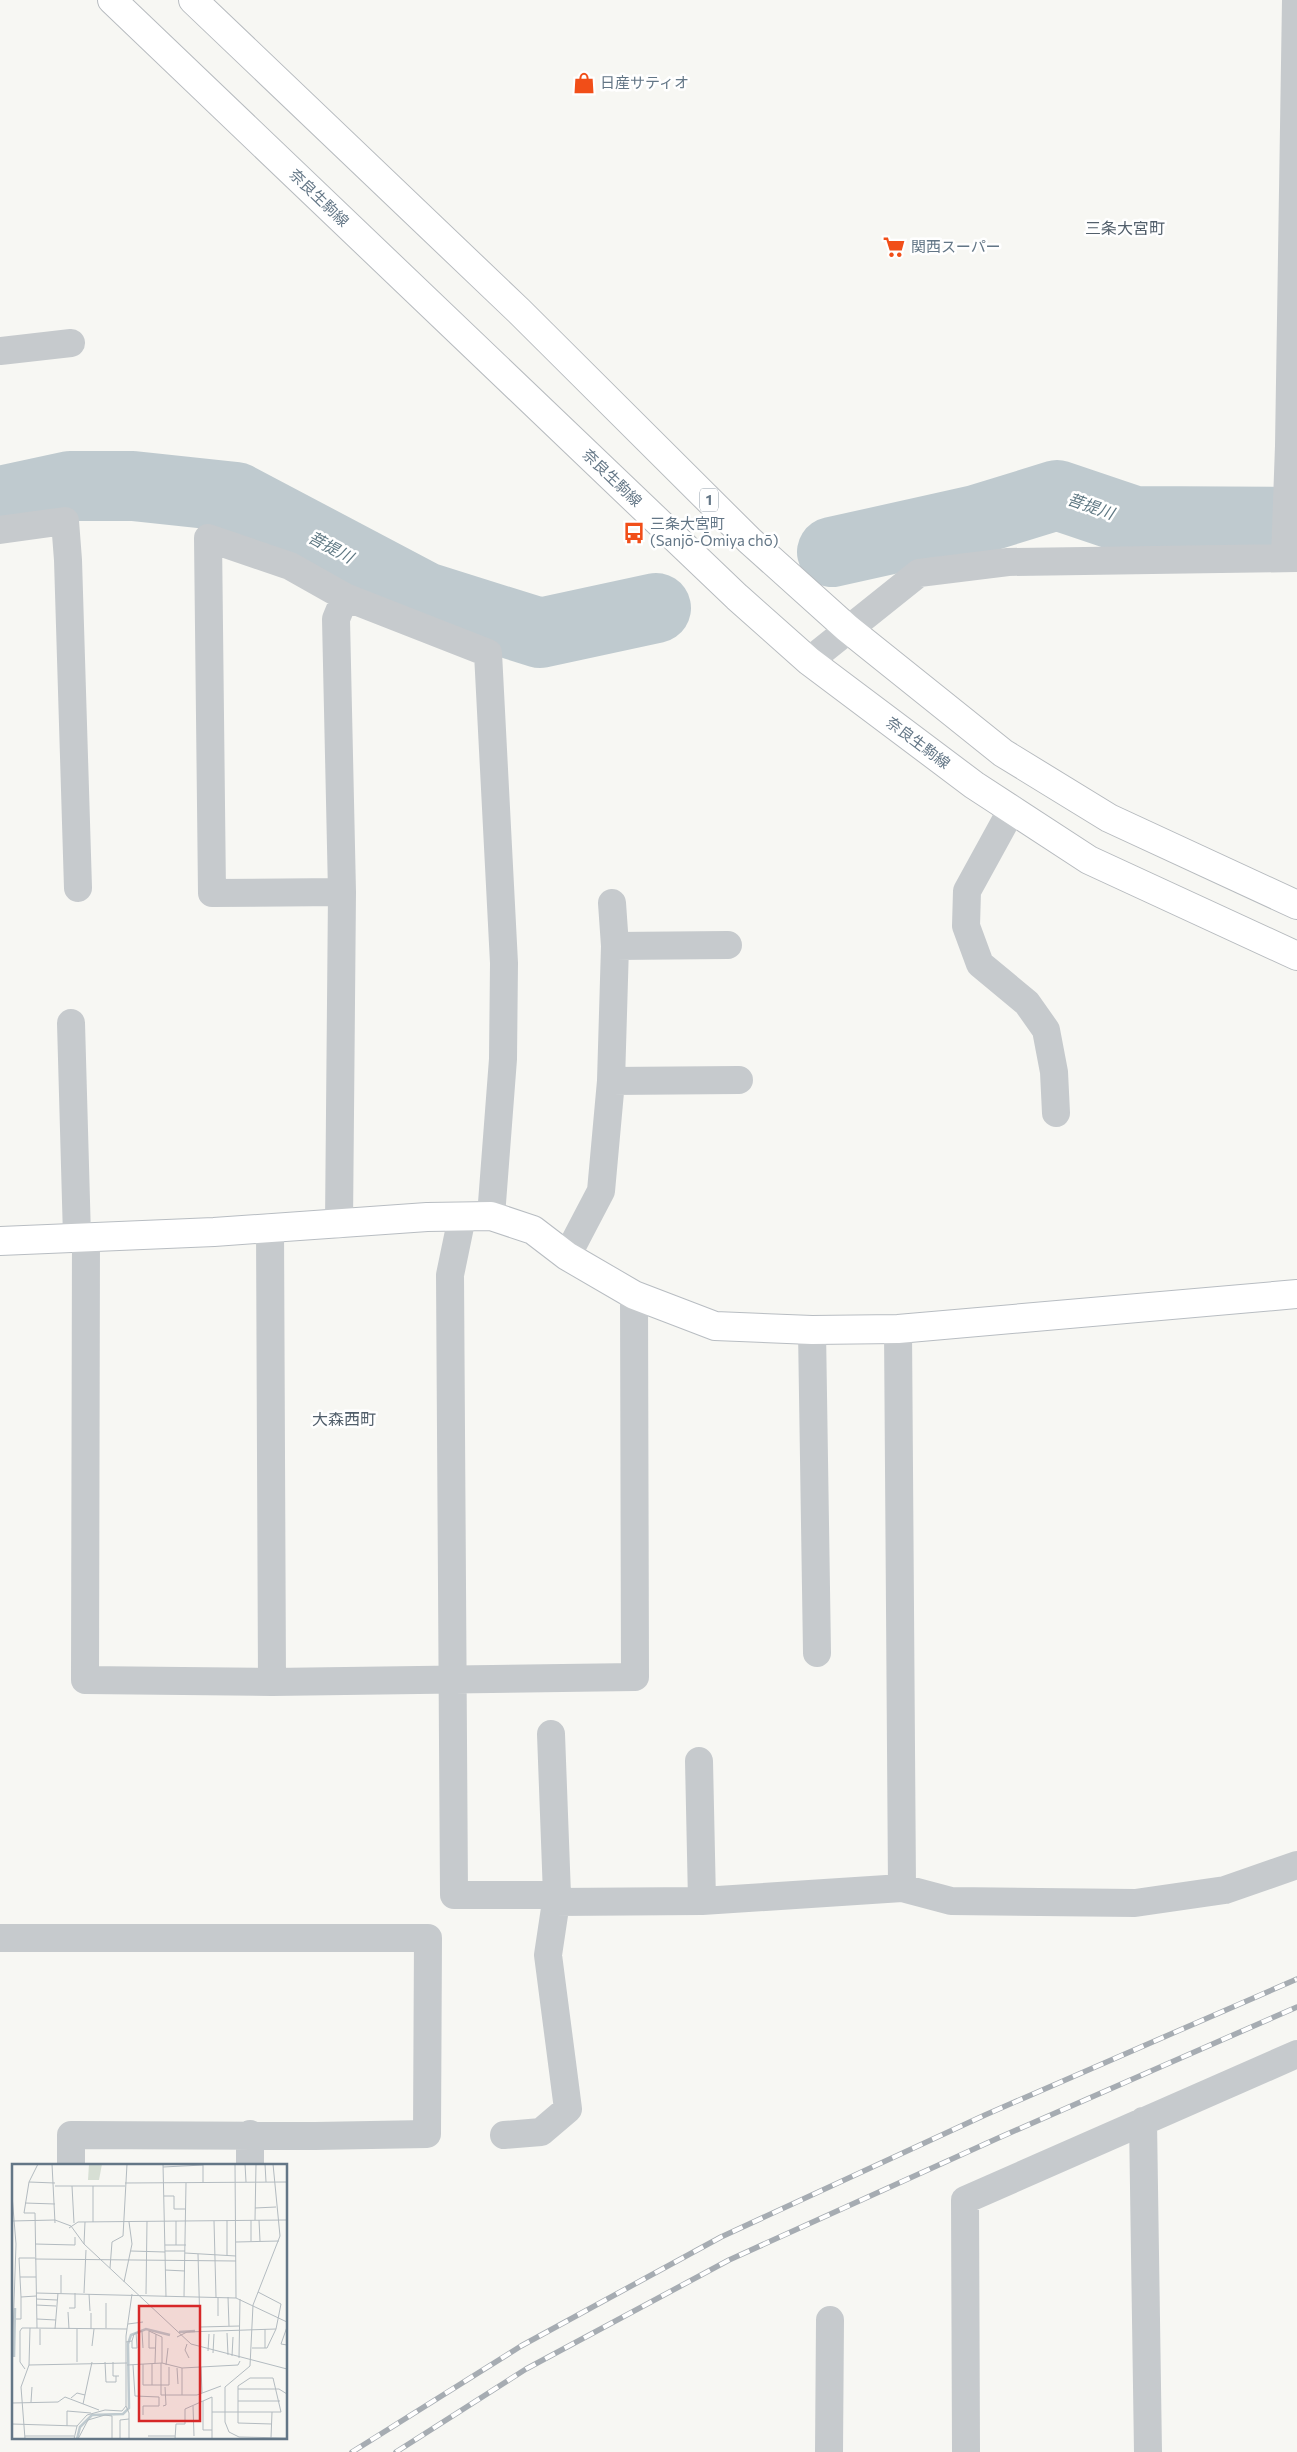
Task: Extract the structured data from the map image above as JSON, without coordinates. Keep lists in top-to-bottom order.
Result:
{
  "streets": {
    "main road": ["奈良生駒線", "1"]
  },
  "districts": ["三条大宮町", "大森西町"],
  "water": ["菩提川"],
  "places": {
    "shop": ["日産サティオ"],
    "supermarket": ["関西スーパー"],
    "bus stop": ["三条大宮町 (Sanjō-Ōmiya chō)"]
  }
}
